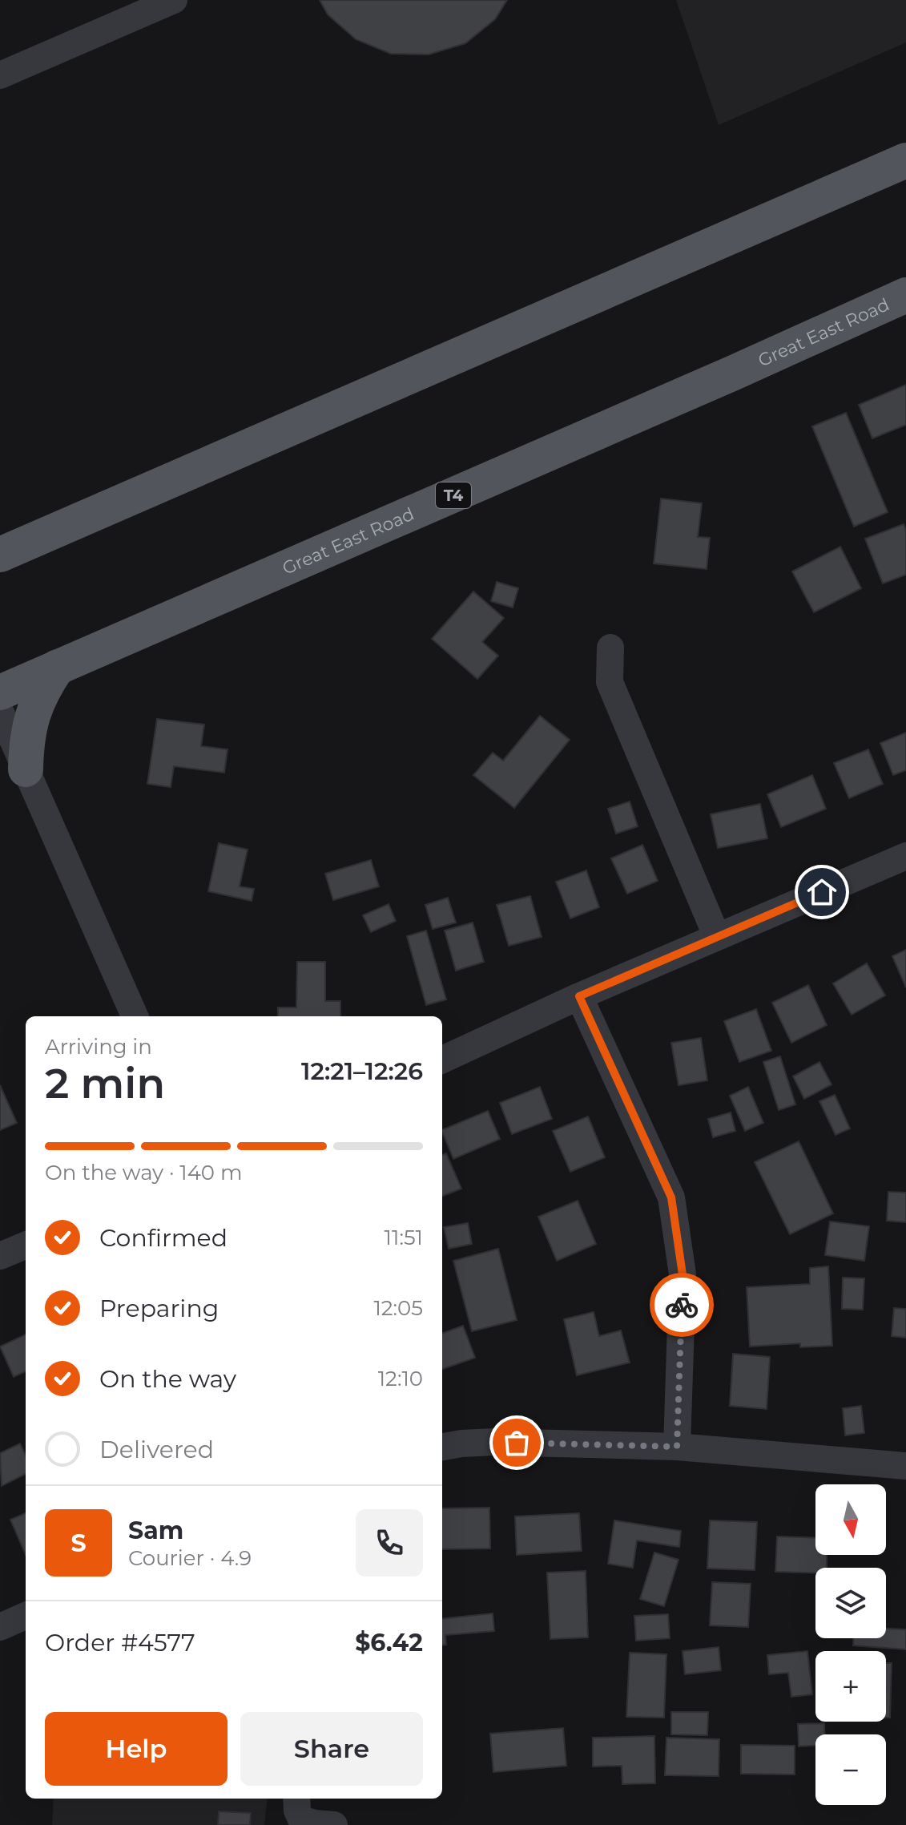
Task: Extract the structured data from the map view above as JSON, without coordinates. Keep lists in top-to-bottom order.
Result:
{
  "streets": {
    "main road": ["Great East Road", "T4"]
  },
  "north": "bottom",
  "page": {
    "heading": ["2 min", "Arriving in", "12:21–12:26"],
    "panel": [
      "Sam",
      "Courier · 4.9",
      "Order #4577",
      "$6.42"
    ],
    "bar": "On the way · 140 m",
    "list": [
      ["Confirmed", "11:51"],
      ["Preparing", "12:05"],
      ["On the way", "12:10"],
      "Delivered"
    ],
    "map_buttons": ["+", "−"],
    "round": "S",
    "buttons": ["Help", "Share"]
  }
}
